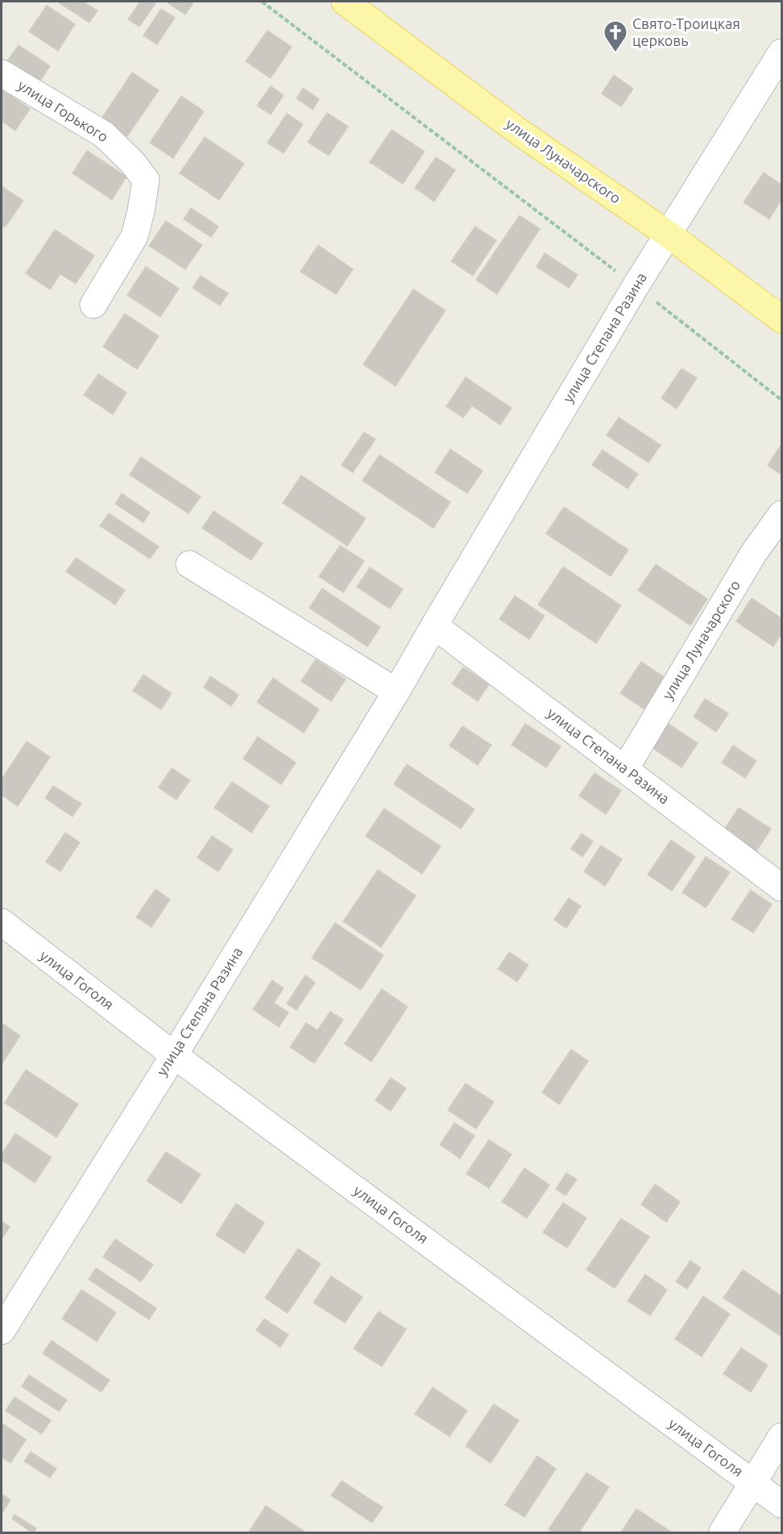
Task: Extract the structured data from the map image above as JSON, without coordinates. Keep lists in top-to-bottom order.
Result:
{
  "streets": {
    "main road": ["улица Луначарского"],
    "street": ["улица Горького", "улица Степана Разина", "улица Гоголя"]
  },
  "crossings": [
    ["улица Луначарского", "улица Степана Разина"],
    ["улица Степана Разина", "улица Гоголя"]
  ],
  "places": {
    "church": ["Свято-Троицкая церковь"]
  }
}
